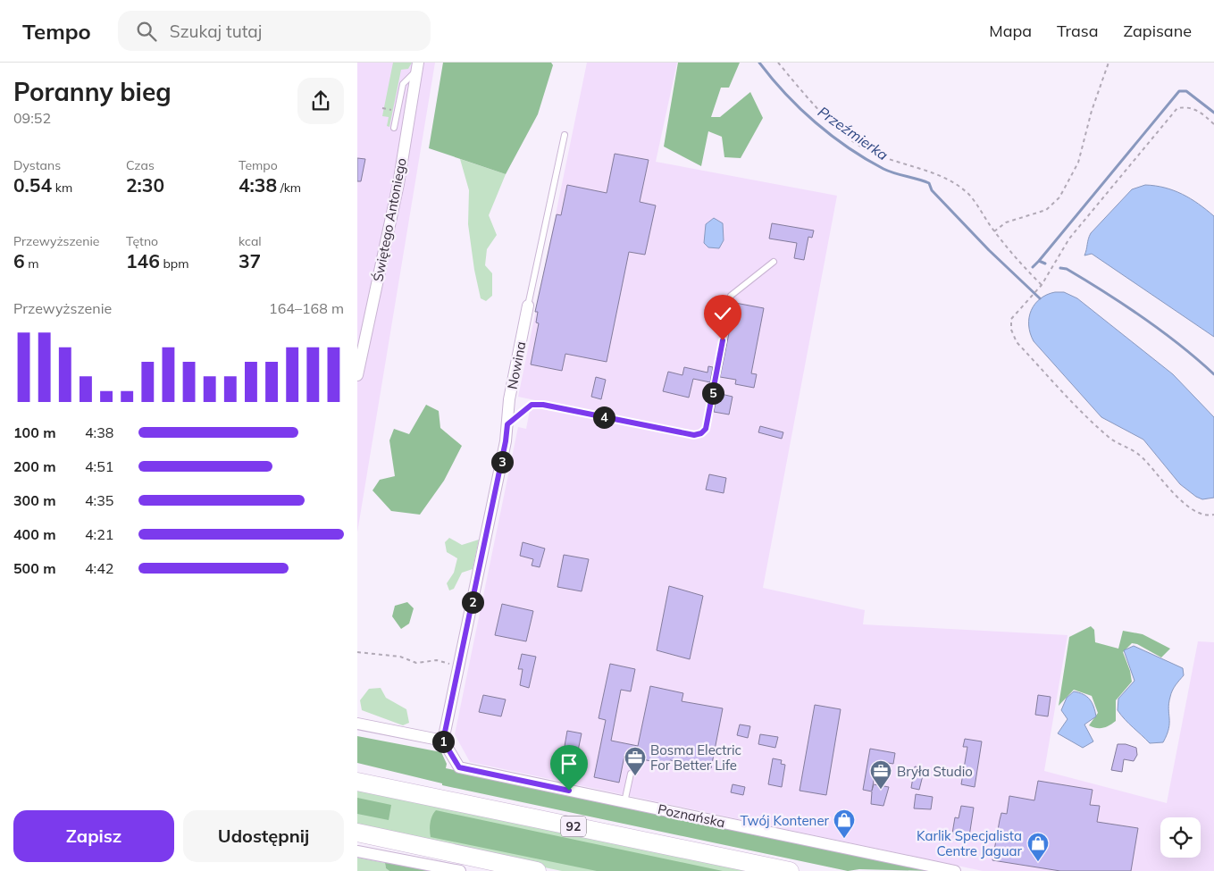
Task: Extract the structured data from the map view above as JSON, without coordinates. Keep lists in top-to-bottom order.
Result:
{
  "streets": {
    "main road": ["92"],
    "street": ["Świętego Antoniego", "Nowina", "Poznańska"]
  },
  "crossings": [
    ["Nowina", "Poznańska"]
  ],
  "water": ["Przeźmierka"],
  "places": {
    "office": ["Bosma Electric For Better Life", "Bryła Studio"],
    "shop": ["Twój Kontener", "Karlik Specjalista Centre Jaguar"]
  },
  "page": {
    "header": "Tempo",
    "search": "Szukaj tutaj",
    "nav": ["Mapa", "Trasa", "Zapisane"],
    "heading": ["Poranny bieg", "09:52"],
    "stats": [
      ["Dystans", "0.54 km"],
      ["Czas", "2:30"],
      ["Tempo", "4:38 /km"],
      ["Przewyższenie", "6 m"],
      ["Tętno", "146 bpm"],
      ["kcal", "37"]
    ],
    "chart": ["Przewyższenie", "164–168 m"],
    "pins": [
      "5",
      "4",
      "3",
      "2",
      "1"
    ],
    "list": [
      {
        "name": "100 m",
        "note": "4:38"
      },
      {
        "name": "200 m",
        "note": "4:51"
      },
      {
        "name": "300 m",
        "note": "4:35"
      },
      {
        "name": "400 m",
        "note": "4:21"
      },
      {
        "name": "500 m",
        "note": "4:42"
      }
    ],
    "buttons": ["Zapisz", "Udostępnij"]
  }
}
